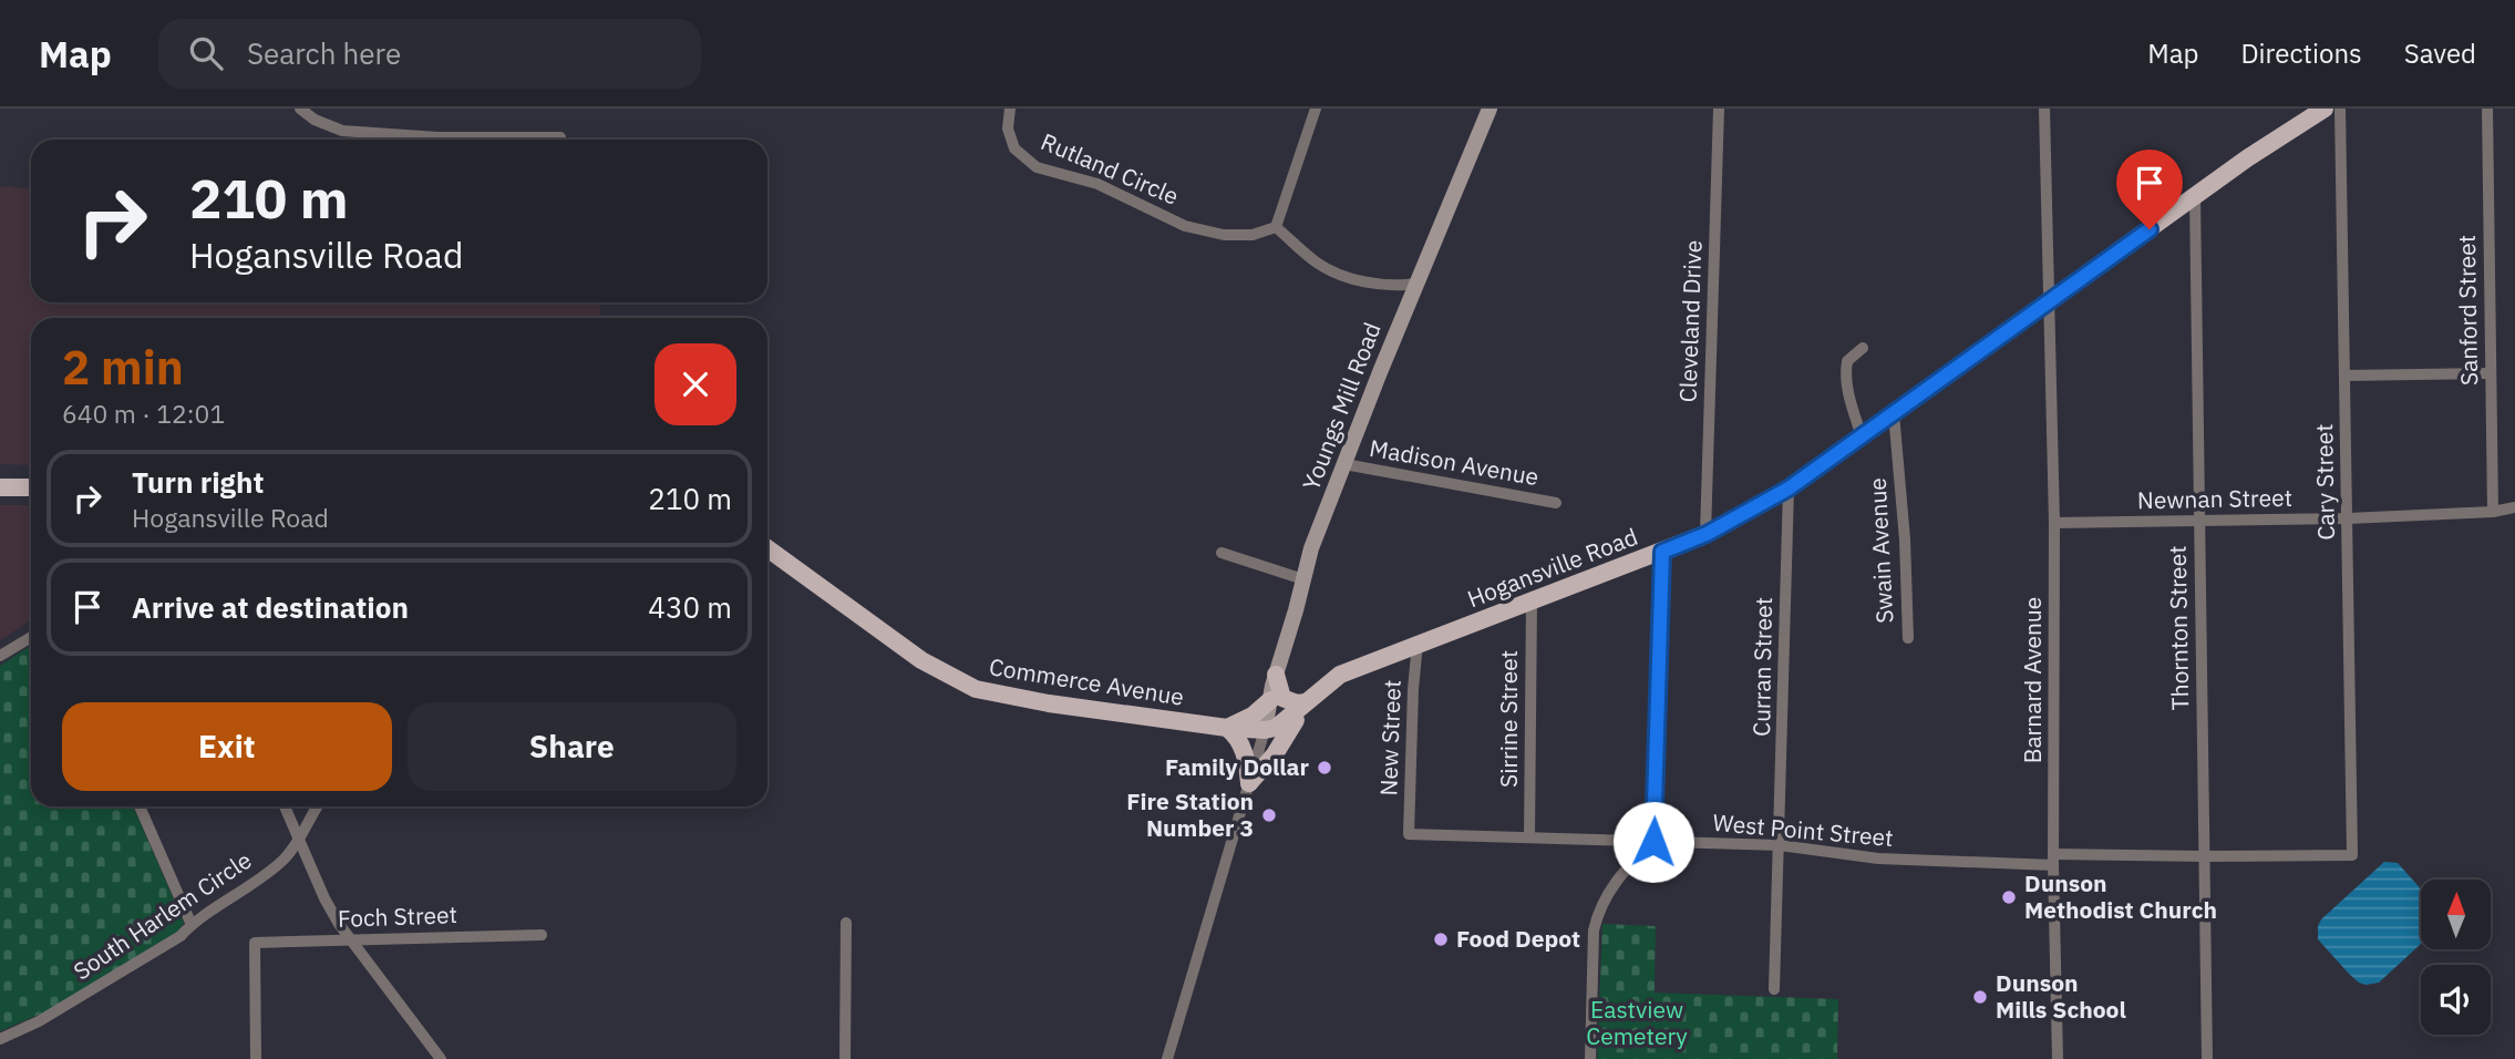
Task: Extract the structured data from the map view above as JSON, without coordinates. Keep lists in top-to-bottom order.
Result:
{
  "streets": {
    "main road": ["Hogansville Road", "Commerce Avenue"],
    "street": [
      "Rutland Circle",
      "Sanford Street",
      "Cleveland Drive",
      "Youngs Mill Road",
      "Madison Avenue",
      "Cary Street",
      "Newnan Street",
      "Swain Avenue",
      "Thornton Street",
      "Curran Street",
      "Barnard Avenue",
      "Sirrine Street",
      "New Street",
      "West Point Street",
      "South Harlem Circle",
      "Foch Street"
    ]
  },
  "crossings": [
    ["Sanford Street", "Newnan Street"],
    ["Cleveland Drive", "Hogansville Road"],
    ["Youngs Mill Road", "Madison Avenue"],
    ["Youngs Mill Road", "Hogansville Road"],
    ["Youngs Mill Road", "Commerce Avenue"],
    ["Cary Street", "Newnan Street"],
    ["Cary Street", "West Point Street"],
    ["Newnan Street", "Thornton Street"],
    ["Newnan Street", "Barnard Avenue"],
    ["Swain Avenue", "Hogansville Road"],
    ["Hogansville Road", "Thornton Street"],
    ["Hogansville Road", "Curran Street"],
    ["Hogansville Road", "Barnard Avenue"],
    ["Hogansville Road", "Commerce Avenue"],
    ["Hogansville Road", "Sirrine Street"],
    ["Hogansville Road", "New Street"],
    ["Thornton Street", "West Point Street"],
    ["Curran Street", "West Point Street"],
    ["Barnard Avenue", "West Point Street"],
    ["Sirrine Street", "West Point Street"],
    ["New Street", "West Point Street"]
  ],
  "parks": ["Eastview Cemetery"],
  "places": [
    "Family Dollar",
    "Fire Station Number 3",
    "Dunson Methodist Church",
    "Food Depot",
    "Dunson Mills School"
  ],
  "north": "top",
  "page": {
    "header": "Map",
    "search": "Search here",
    "nav": ["Map", "Directions", "Saved"],
    "turn": ["210 m", "Hogansville Road"],
    "heading": ["2 min", "640 m · 12:01"],
    "list": [
      {
        "name": "Turn right",
        "note": "Hogansville Road",
        "value": "210 m"
      },
      {
        "name": "Arrive at destination",
        "value": "430 m"
      }
    ],
    "buttons": ["Exit", "Share"]
  }
}
